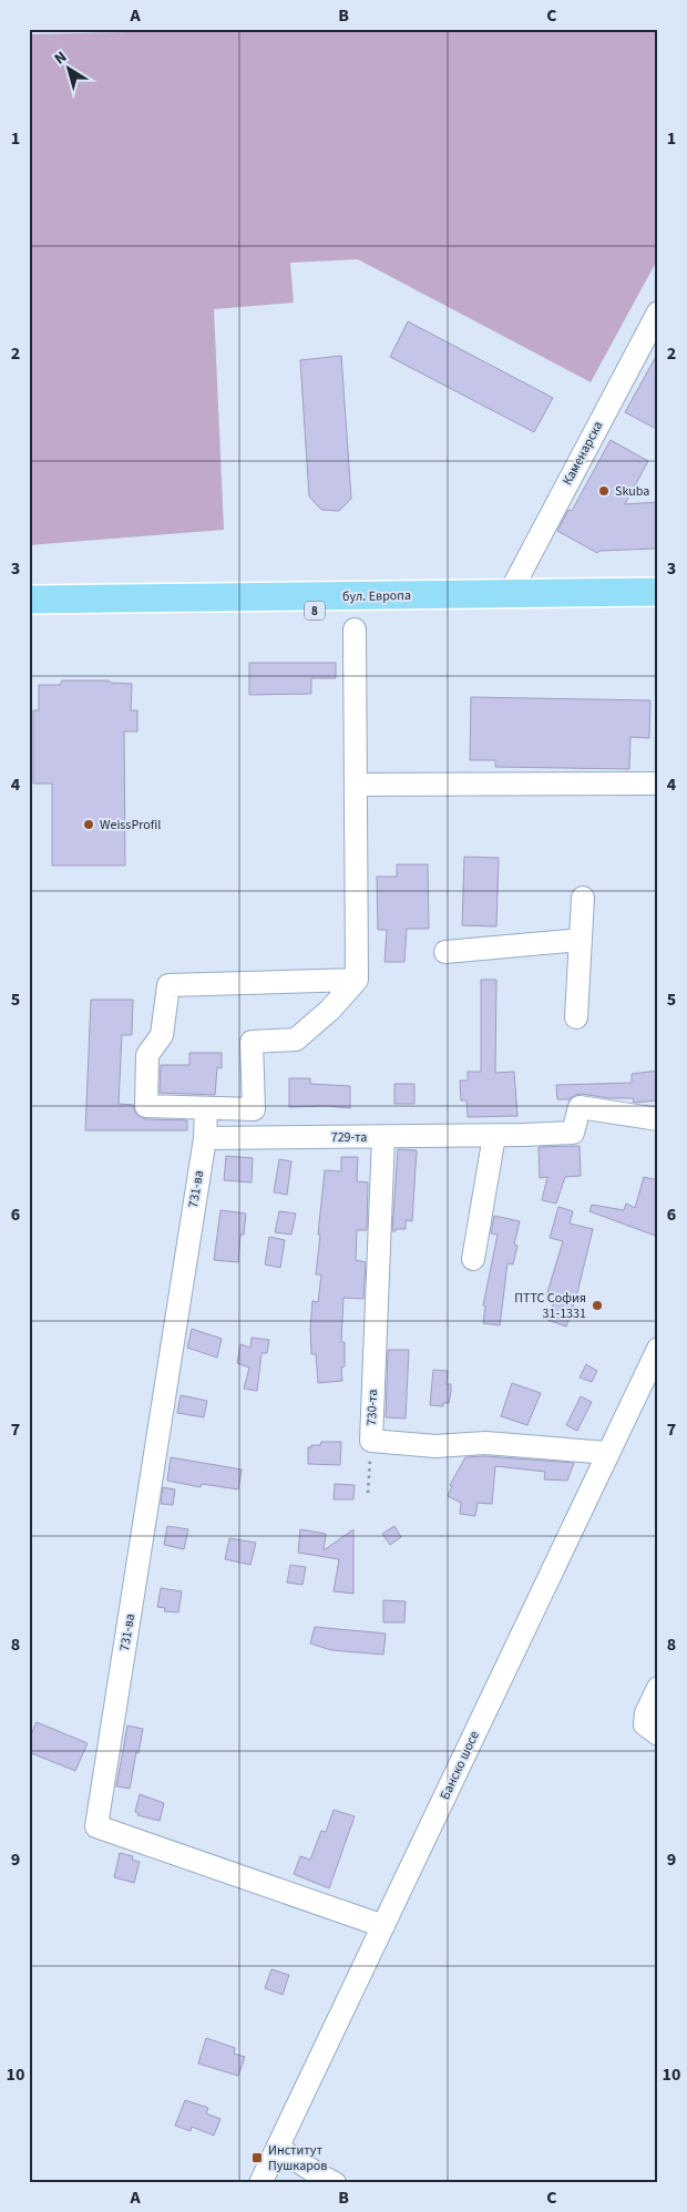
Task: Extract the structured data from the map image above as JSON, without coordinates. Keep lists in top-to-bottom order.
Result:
{
  "streets": {
    "main road": ["бул. Европа", "8"],
    "street": [
      "Каменарска",
      "729-та",
      "731-ва",
      "730-та",
      "Банско шосе"
    ]
  },
  "crossings": [
    ["Каменарска", "бул. Европа"],
    ["729-та", "731-ва"],
    ["729-та", "730-та"],
    ["731-ва", "Банско шосе"],
    ["730-та", "Банско шосе"]
  ],
  "places": {
    "other": ["Skuba", "WeissProfil", "ПТТС София 31-1331"],
    "transit": ["Институт Пушкаров"]
  },
  "north": "top left",
  "grid": {
    "columns": ["A", "B", "C"],
    "rows": [
      "1",
      "2",
      "3",
      "4",
      "5",
      "6",
      "7",
      "8",
      "9",
      "10"
    ]
  }
}
